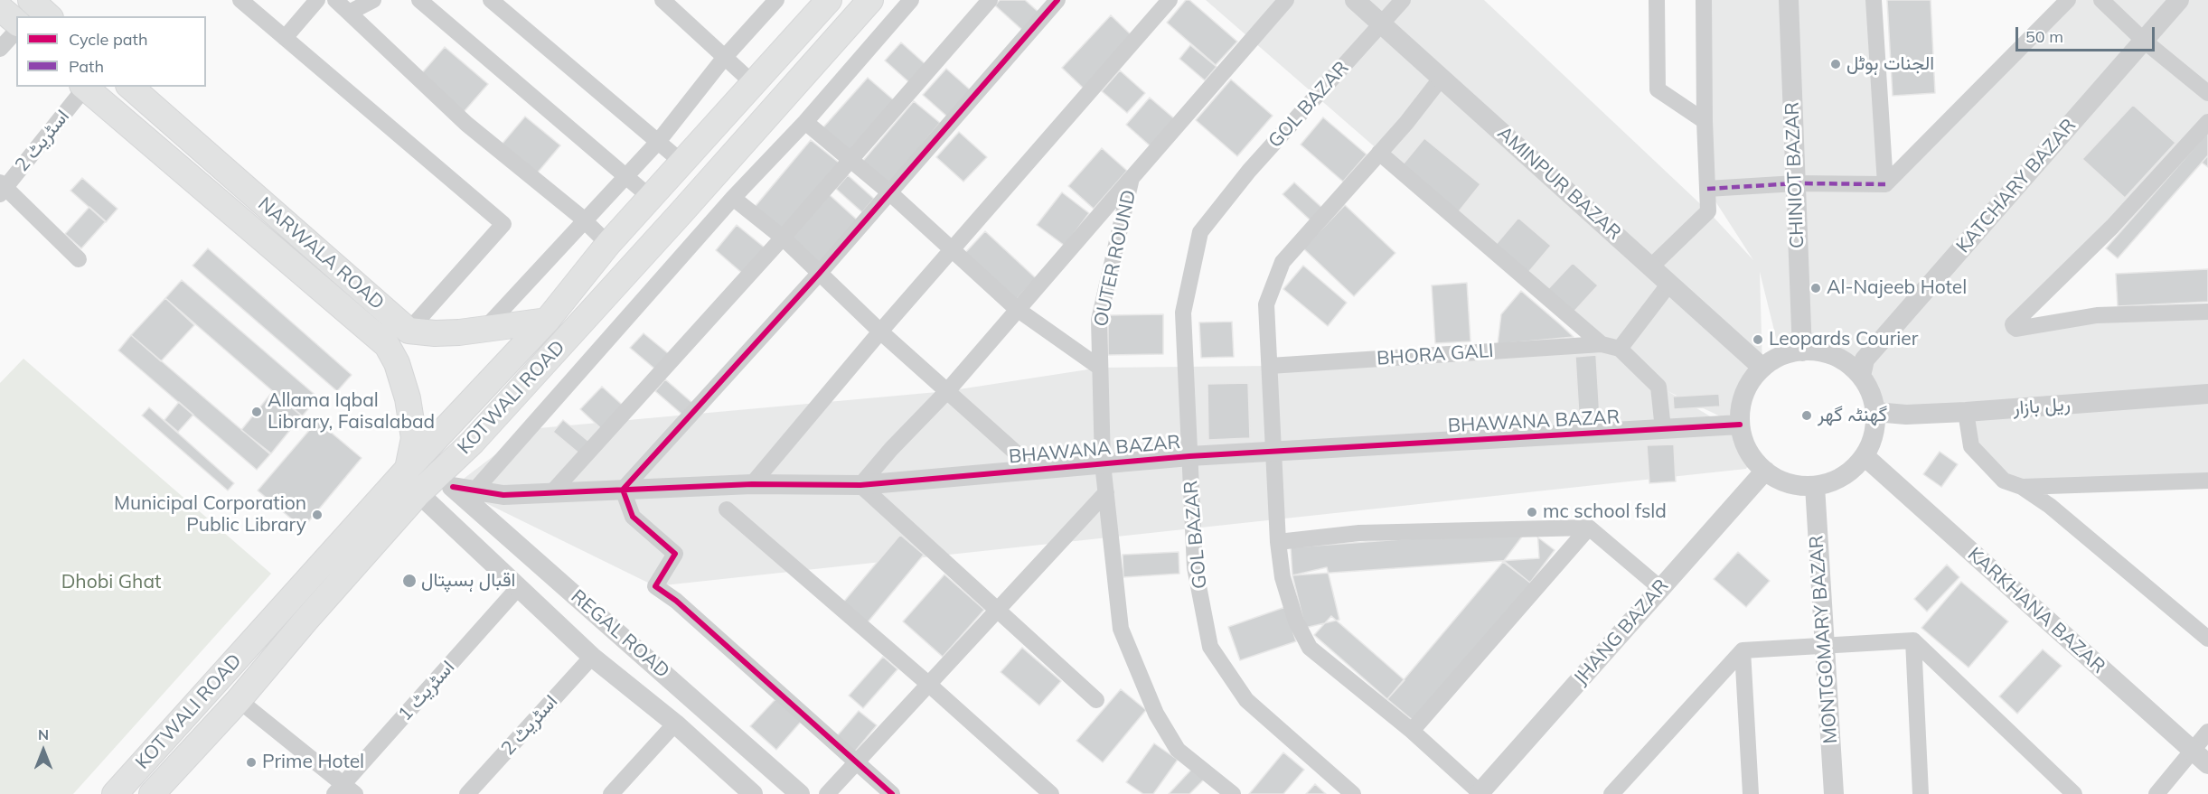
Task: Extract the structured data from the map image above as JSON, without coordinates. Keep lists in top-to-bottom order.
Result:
{
  "streets": {
    "main road": ["NARWALA ROAD", "KOTWALI ROAD"],
    "street": [
      "GOL BAZAR",
      "اسٹریٹ 2",
      "CHINIOT BAZAR",
      "AMINPUR BAZAR",
      "KATCHARY BAZAR",
      "OUTER ROUND",
      "BHORA GALI",
      "ریل بازار",
      "BHAWANA BAZAR",
      "KARKHANA BAZAR",
      "JHANG BAZAR",
      "REGAL ROAD",
      "MONTGOMARY BAZAR",
      "اسٹریٹ 1"
    ]
  },
  "crossings": [
    ["GOL BAZAR", "AMINPUR BAZAR"],
    ["GOL BAZAR", "BHAWANA BAZAR"],
    ["اسٹریٹ 2", "REGAL ROAD"],
    ["CHINIOT BAZAR", "AMINPUR BAZAR"],
    ["CHINIOT BAZAR", "KATCHARY BAZAR"],
    ["CHINIOT BAZAR", "ریل بازار"],
    ["CHINIOT BAZAR", "BHAWANA BAZAR"],
    ["CHINIOT BAZAR", "KARKHANA BAZAR"],
    ["CHINIOT BAZAR", "JHANG BAZAR"],
    ["CHINIOT BAZAR", "MONTGOMARY BAZAR"],
    ["AMINPUR BAZAR", "KATCHARY BAZAR"],
    ["AMINPUR BAZAR", "ریل بازار"],
    ["AMINPUR BAZAR", "BHAWANA BAZAR"],
    ["AMINPUR BAZAR", "KARKHANA BAZAR"],
    ["AMINPUR BAZAR", "JHANG BAZAR"],
    ["AMINPUR BAZAR", "MONTGOMARY BAZAR"],
    ["KATCHARY BAZAR", "ریل بازار"],
    ["KATCHARY BAZAR", "BHAWANA BAZAR"],
    ["KATCHARY BAZAR", "KARKHANA BAZAR"],
    ["KATCHARY BAZAR", "JHANG BAZAR"],
    ["KATCHARY BAZAR", "MONTGOMARY BAZAR"],
    ["OUTER ROUND", "BHAWANA BAZAR"],
    ["KOTWALI ROAD", "BHAWANA BAZAR"],
    ["KOTWALI ROAD", "REGAL ROAD"],
    ["ریل بازار", "BHAWANA BAZAR"],
    ["ریل بازار", "KARKHANA BAZAR"],
    ["ریل بازار", "JHANG BAZAR"],
    ["ریل بازار", "MONTGOMARY BAZAR"],
    ["BHAWANA BAZAR", "KARKHANA BAZAR"],
    ["BHAWANA BAZAR", "JHANG BAZAR"],
    ["BHAWANA BAZAR", "REGAL ROAD"],
    ["BHAWANA BAZAR", "MONTGOMARY BAZAR"],
    ["KARKHANA BAZAR", "JHANG BAZAR"],
    ["KARKHANA BAZAR", "MONTGOMARY BAZAR"],
    ["JHANG BAZAR", "MONTGOMARY BAZAR"],
    ["REGAL ROAD", "اسٹریٹ 1"]
  ],
  "parks": ["Dhobi Ghat"],
  "places": [
    "الجنات ہوٹل",
    "Al-Najeeb Hotel",
    "Leopards Courier",
    "Allama Iqbal Library, Faisalabad",
    "گھنٹہ گھر",
    "mc school fsld",
    "Municipal Corporation Public Library",
    "اقبال ہسپتال",
    "Prime Hotel"
  ],
  "legend": ["Cycle path", "Path"],
  "scale_bar": "50 m",
  "north": "top"
}
